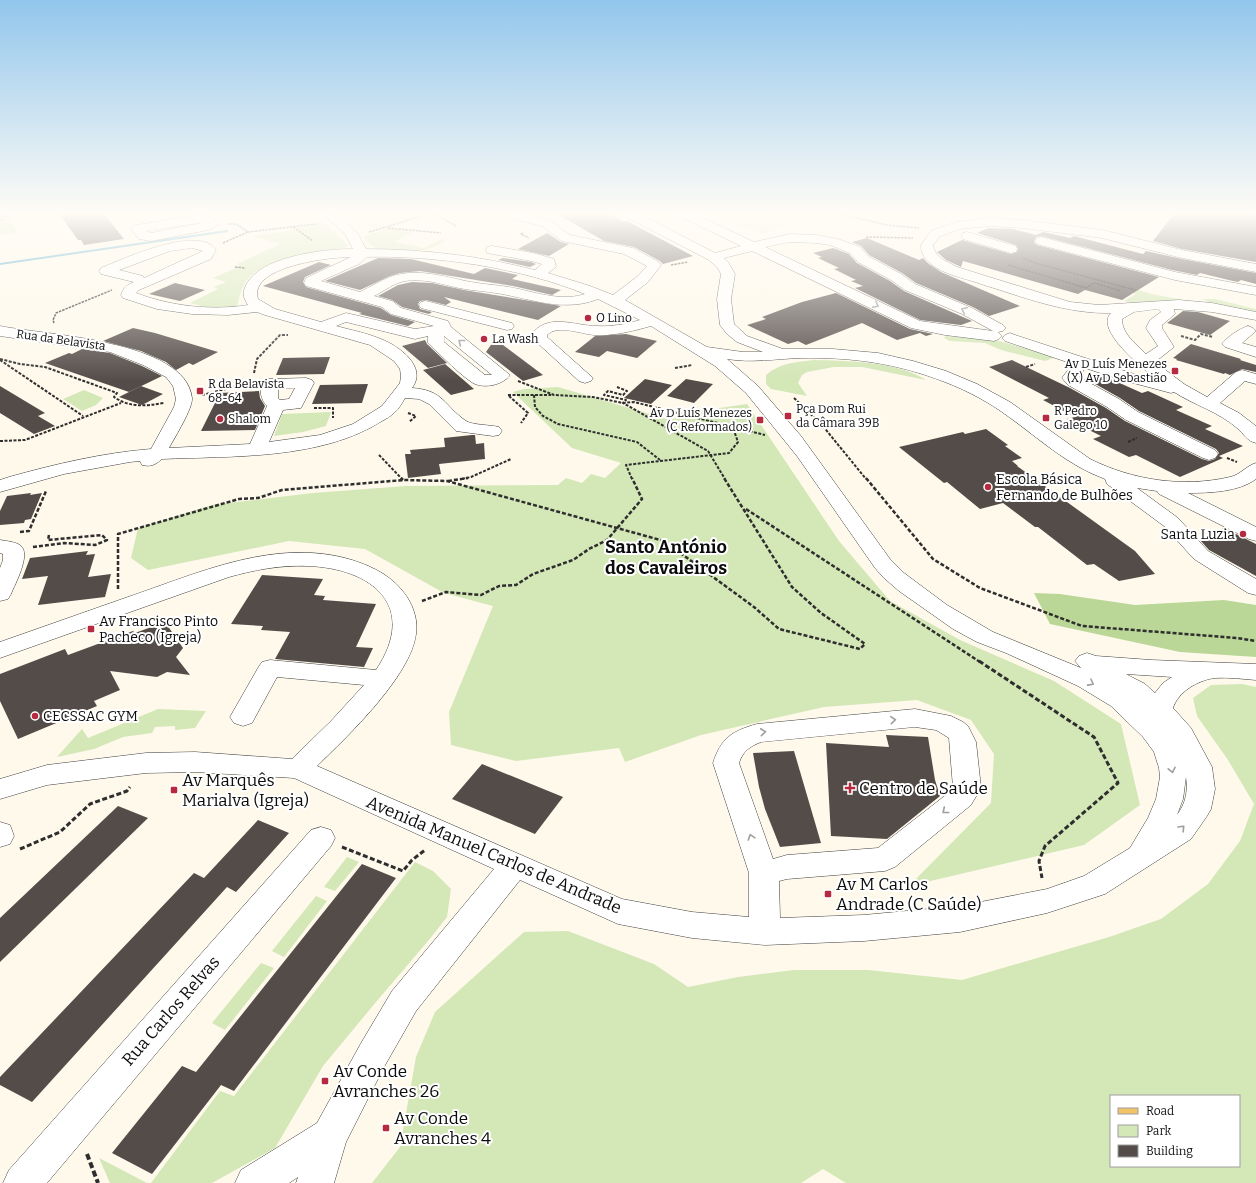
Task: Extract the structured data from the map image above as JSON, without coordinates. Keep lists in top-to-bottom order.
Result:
{
  "streets": {
    "street": ["Rua da Belavista", "Avenida Manuel Carlos de Andrade", "Rua Carlos Relvas"]
  },
  "districts": ["Santo António dos Cavaleiros"],
  "places": {
    "other": [
      "O Lino",
      "La Wash",
      "Shalom",
      "Escola Básica Fernando de Bulhões",
      "Santa Luzia",
      "CECSSAC GYM"
    ],
    "transit": [
      "Av D Luís Menezes (X) Av D Sebastião",
      "R da Belavista 68-64",
      "Pça Dom Rui da Câmara 39B",
      "R Pedro Galego 10",
      "Av D Luís Menezes (C Reformados)",
      "Av Francisco Pinto Pacheco (Igreja)",
      "Av Marquês Marialva (Igreja)",
      "Av M Carlos Andrade (C Saúde)",
      "Av Conde Avranches 26",
      "Av Conde Avranches 4"
    ],
    "health": ["Centro de Saúde"]
  },
  "legend": ["Road", "Park", "Building"]
}
